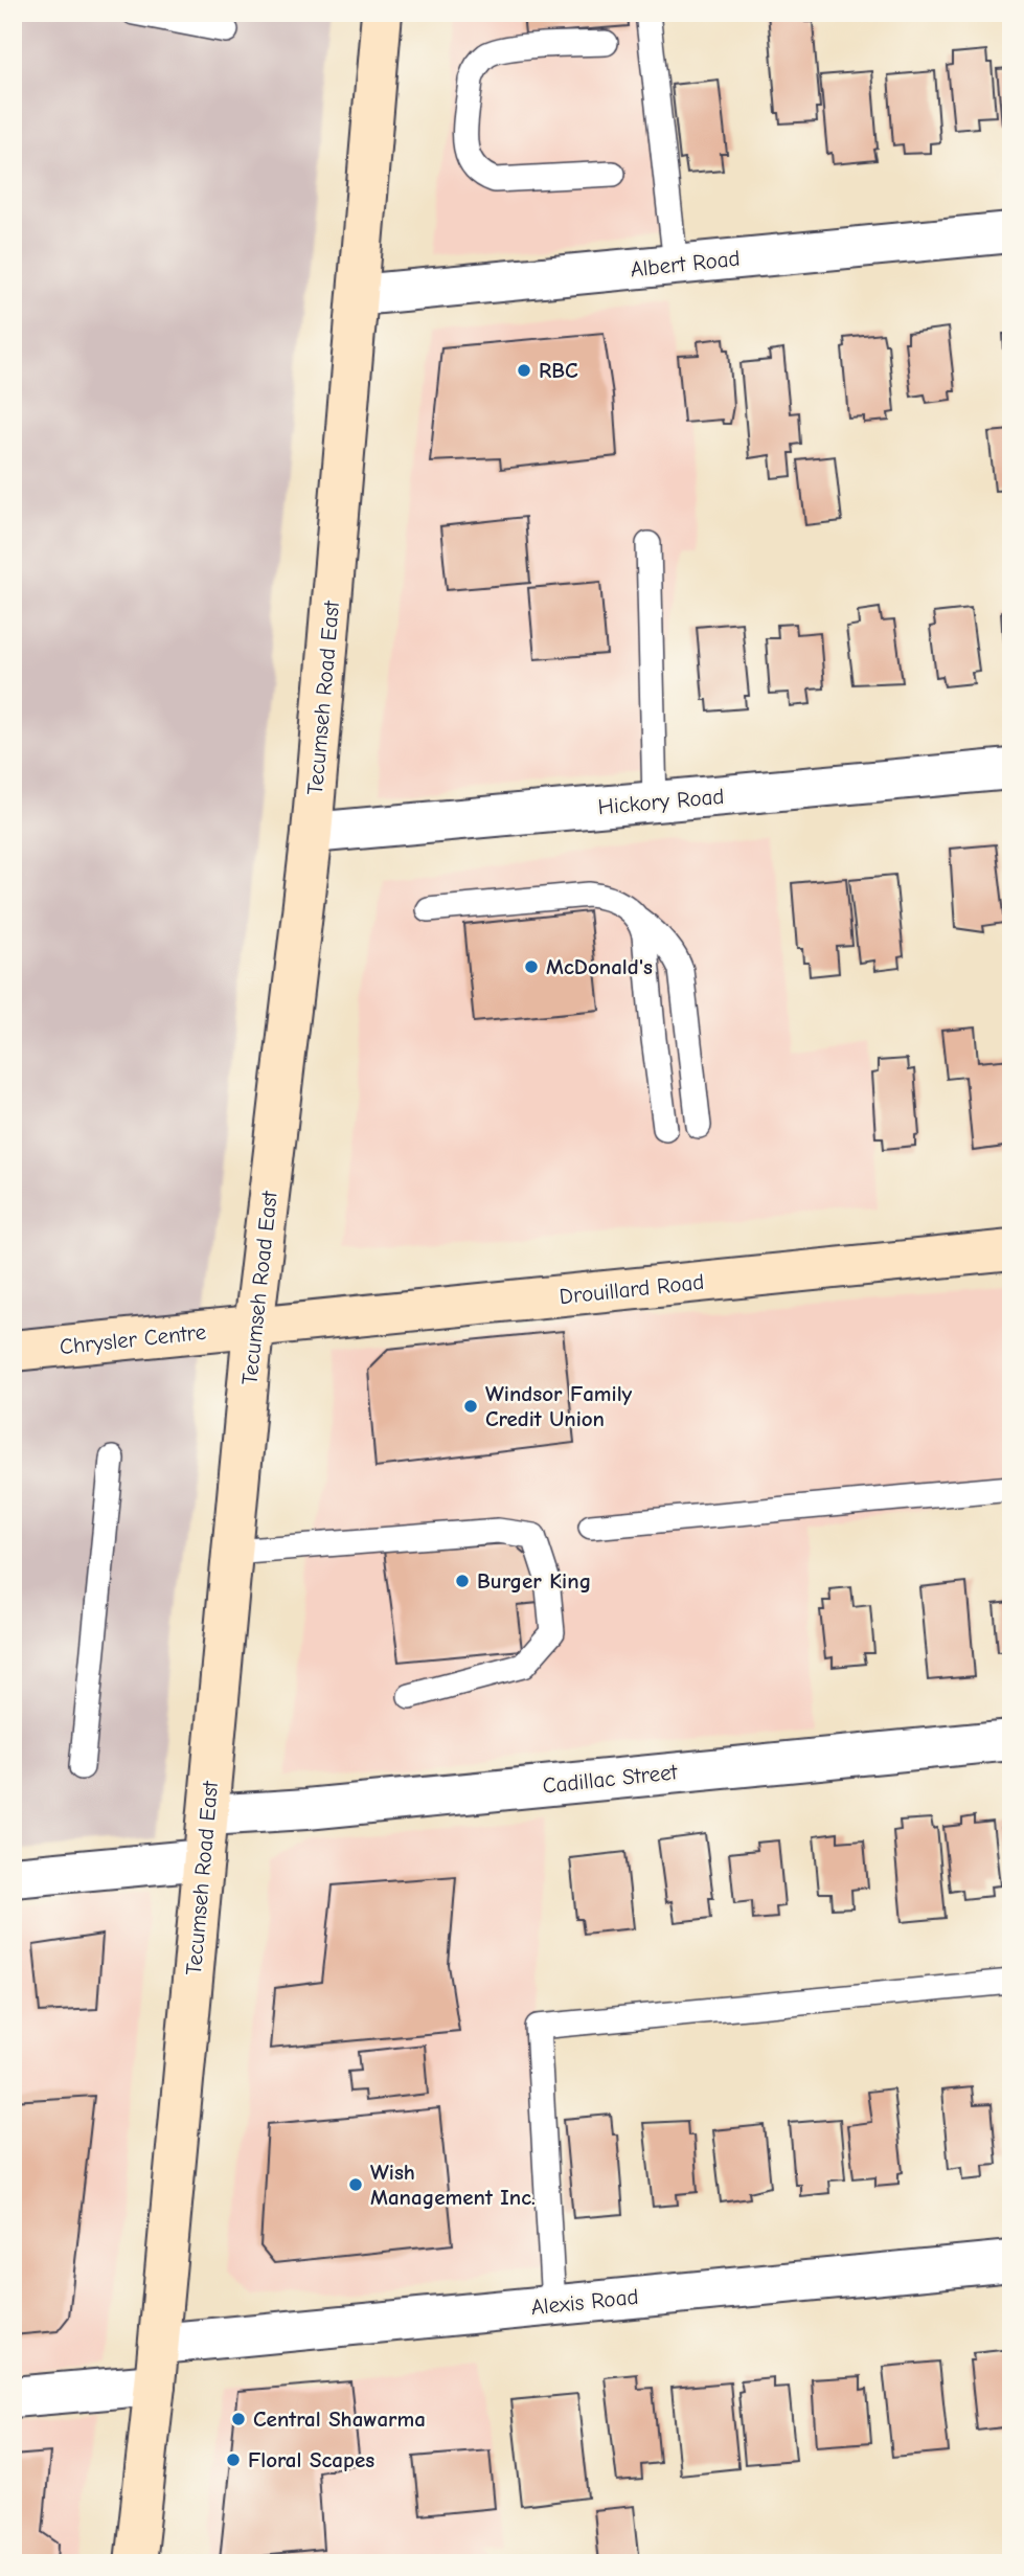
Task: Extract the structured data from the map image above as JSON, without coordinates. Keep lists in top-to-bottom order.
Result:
{
  "streets": {
    "main road": ["Tecumseh Road East", "Drouillard Road", "Chrysler Centre"],
    "street": [
      "Albert Road",
      "Hickory Road",
      "Cadillac Street",
      "Alexis Road"
    ]
  },
  "crossings": [
    ["Albert Road", "Tecumseh Road East"],
    ["Tecumseh Road East", "Hickory Road"],
    ["Tecumseh Road East", "Drouillard Road"],
    ["Tecumseh Road East", "Chrysler Centre"],
    ["Tecumseh Road East", "Cadillac Street"],
    ["Tecumseh Road East", "Alexis Road"],
    ["Drouillard Road", "Chrysler Centre"]
  ],
  "places": [
    "RBC",
    "McDonald's",
    "Windsor Family Credit Union",
    "Burger King",
    "Wish Management Inc.",
    "Central Shawarma",
    "Floral Scapes"
  ]
}
